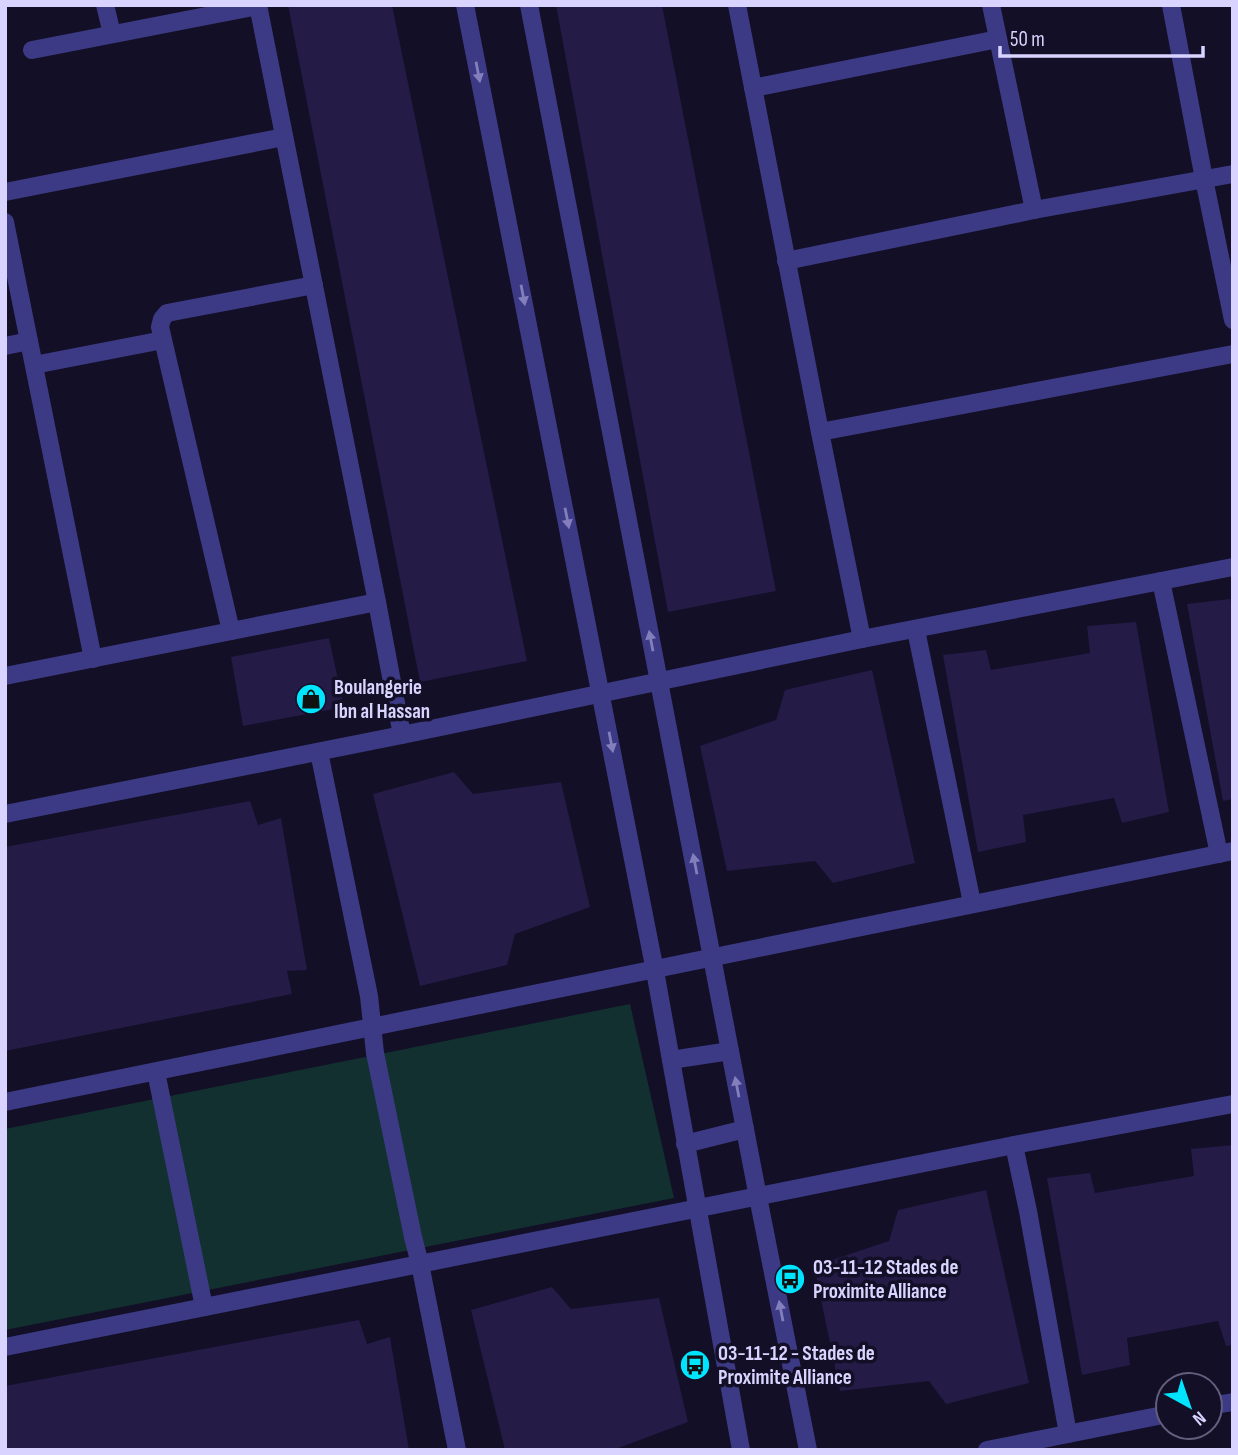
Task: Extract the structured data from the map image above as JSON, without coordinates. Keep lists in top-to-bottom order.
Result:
{
  "places": {
    "shop": ["Boulangerie Ibn al Hassan"],
    "bus stop": ["03-11-12 Stades de Proximite Alliance", "03-11-12 - Stades de Proximite Alliance"]
  },
  "scale_bar": "50 m",
  "north": "bottom right"
}
